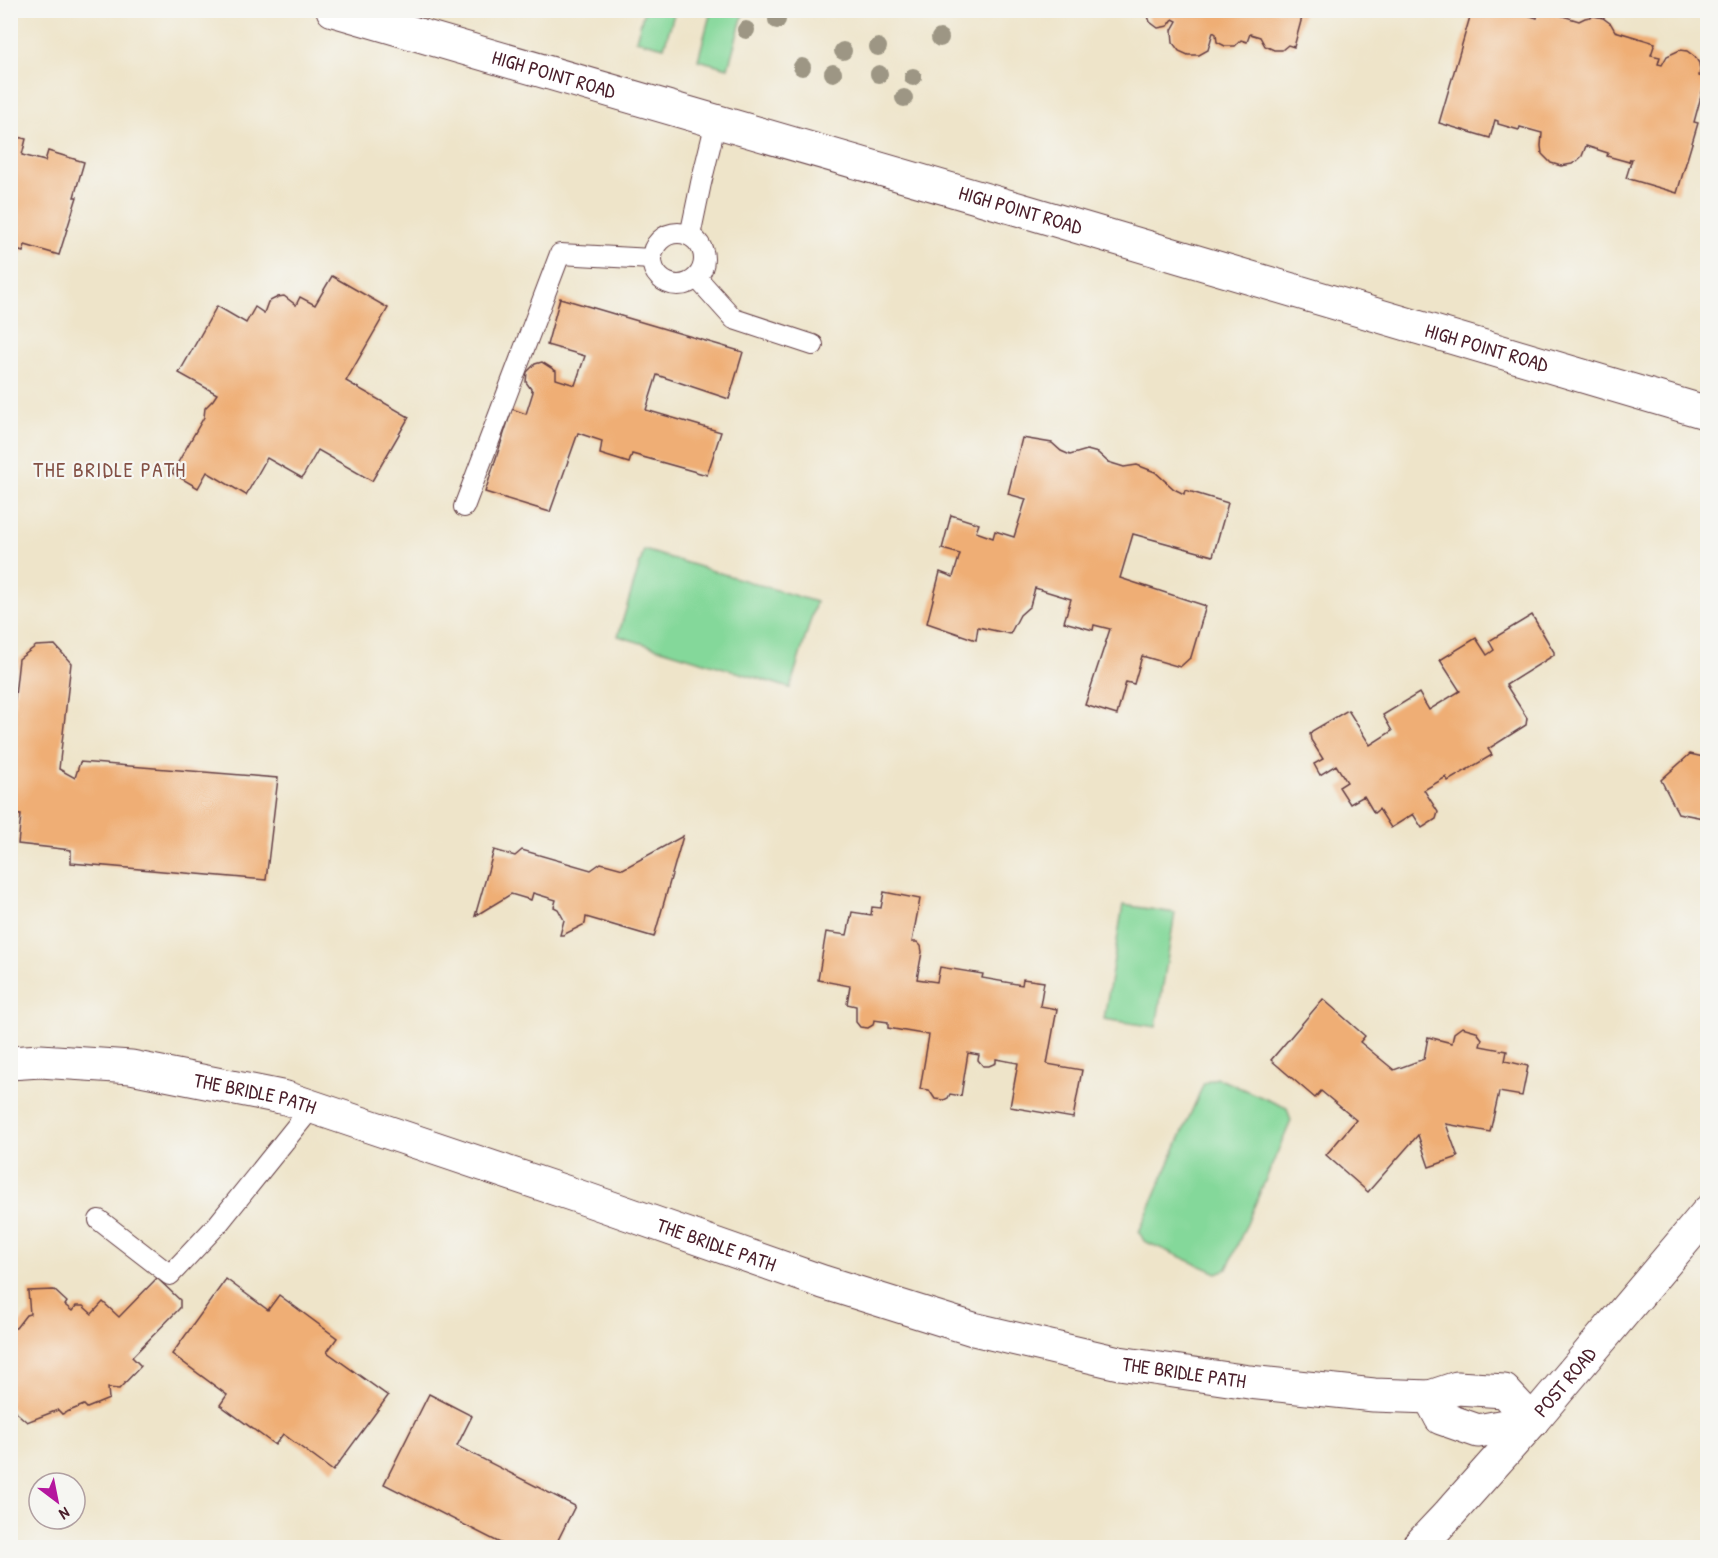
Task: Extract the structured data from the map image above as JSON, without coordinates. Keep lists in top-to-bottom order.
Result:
{
  "streets": {
    "street": ["HIGH POINT ROAD", "THE BRIDLE PATH", "POST ROAD"]
  },
  "crossings": [
    ["THE BRIDLE PATH", "POST ROAD"]
  ],
  "districts": ["THE BRIDLE PATH"],
  "north": "bottom right"
}
